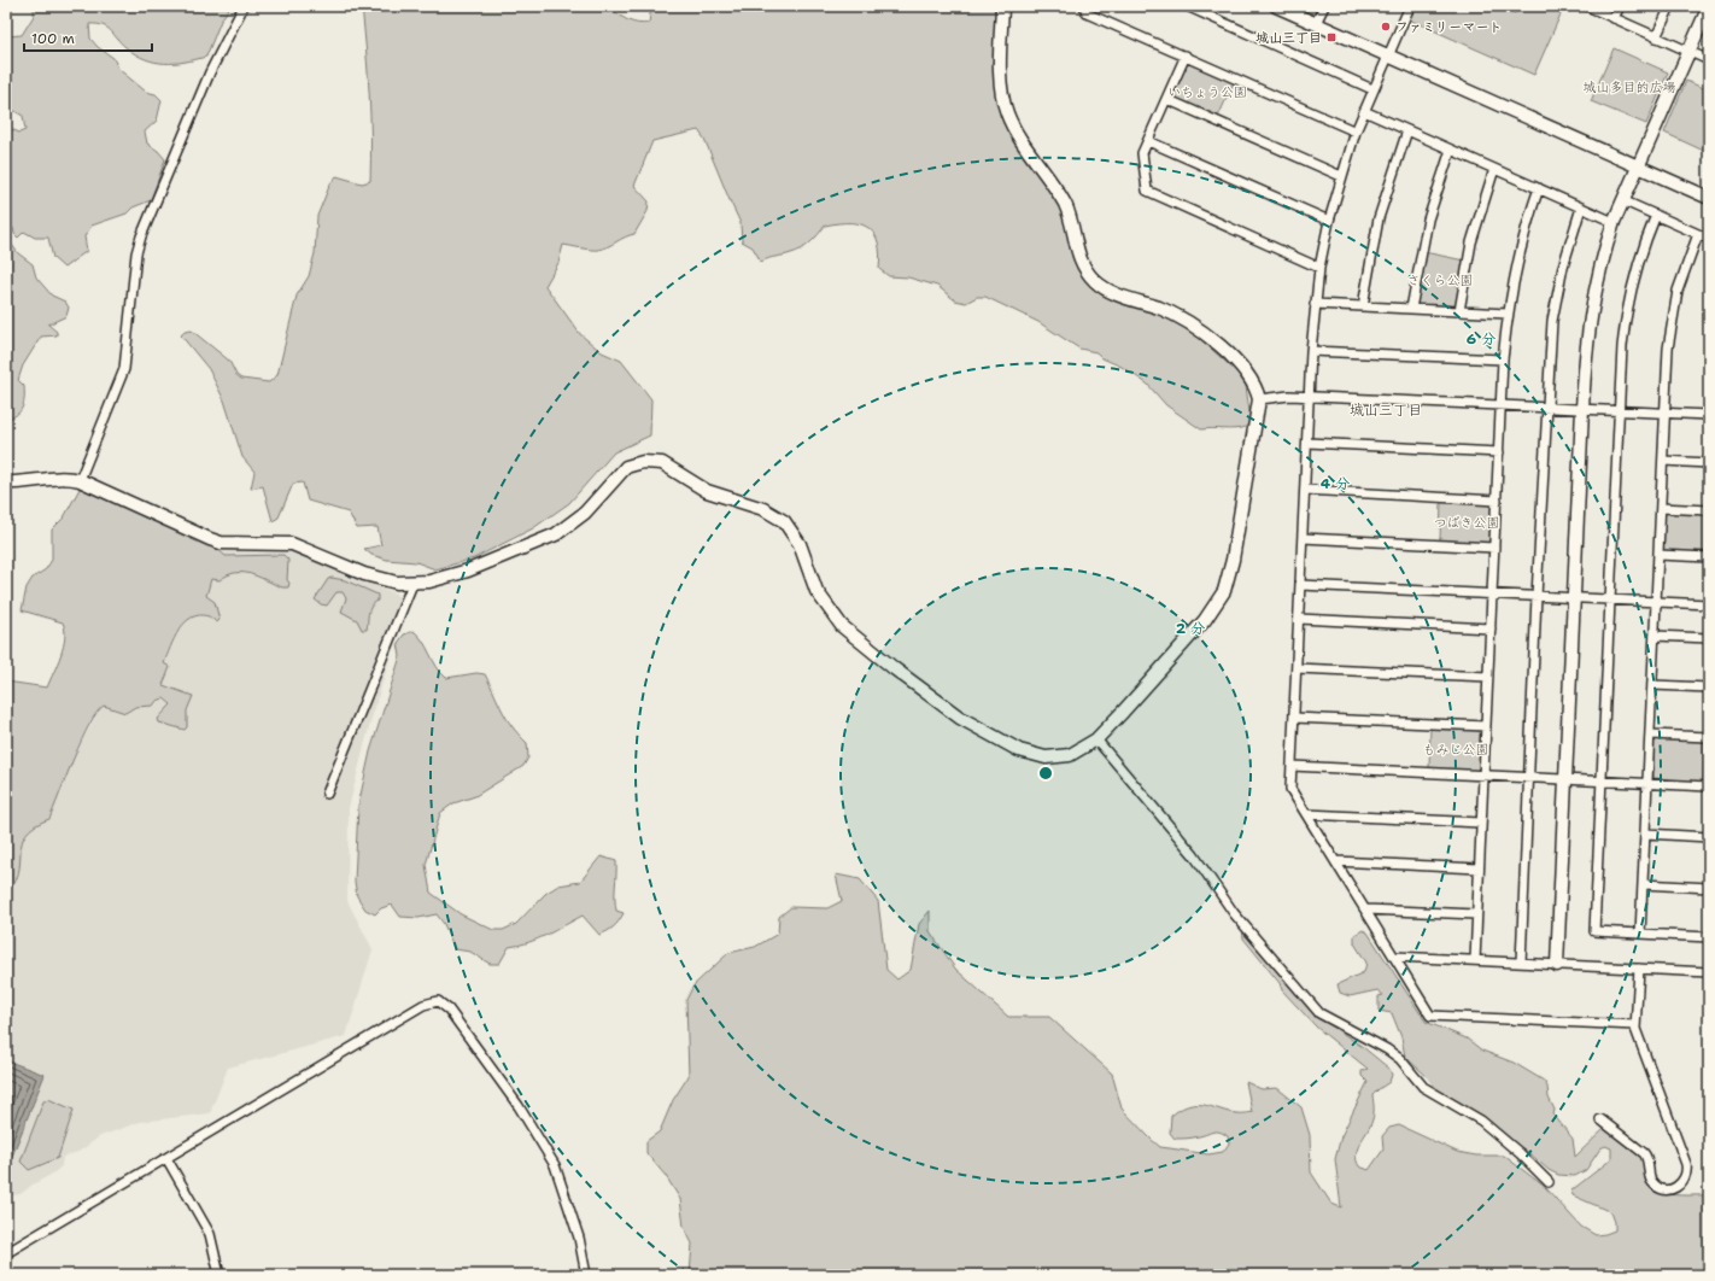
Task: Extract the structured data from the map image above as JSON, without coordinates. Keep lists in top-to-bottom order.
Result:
{
  "districts": ["城山三丁目"],
  "parks": [
    "城山多目的広場",
    "いちょう公園",
    "さくら公園",
    "つばき公園",
    "もみじ公園"
  ],
  "places": {
    "other": ["ファミリーマート"],
    "transit": ["城山三丁目"]
  },
  "scale_bar": "100 m",
  "rings": ["6 分", "4 分", "2 分"]
}
